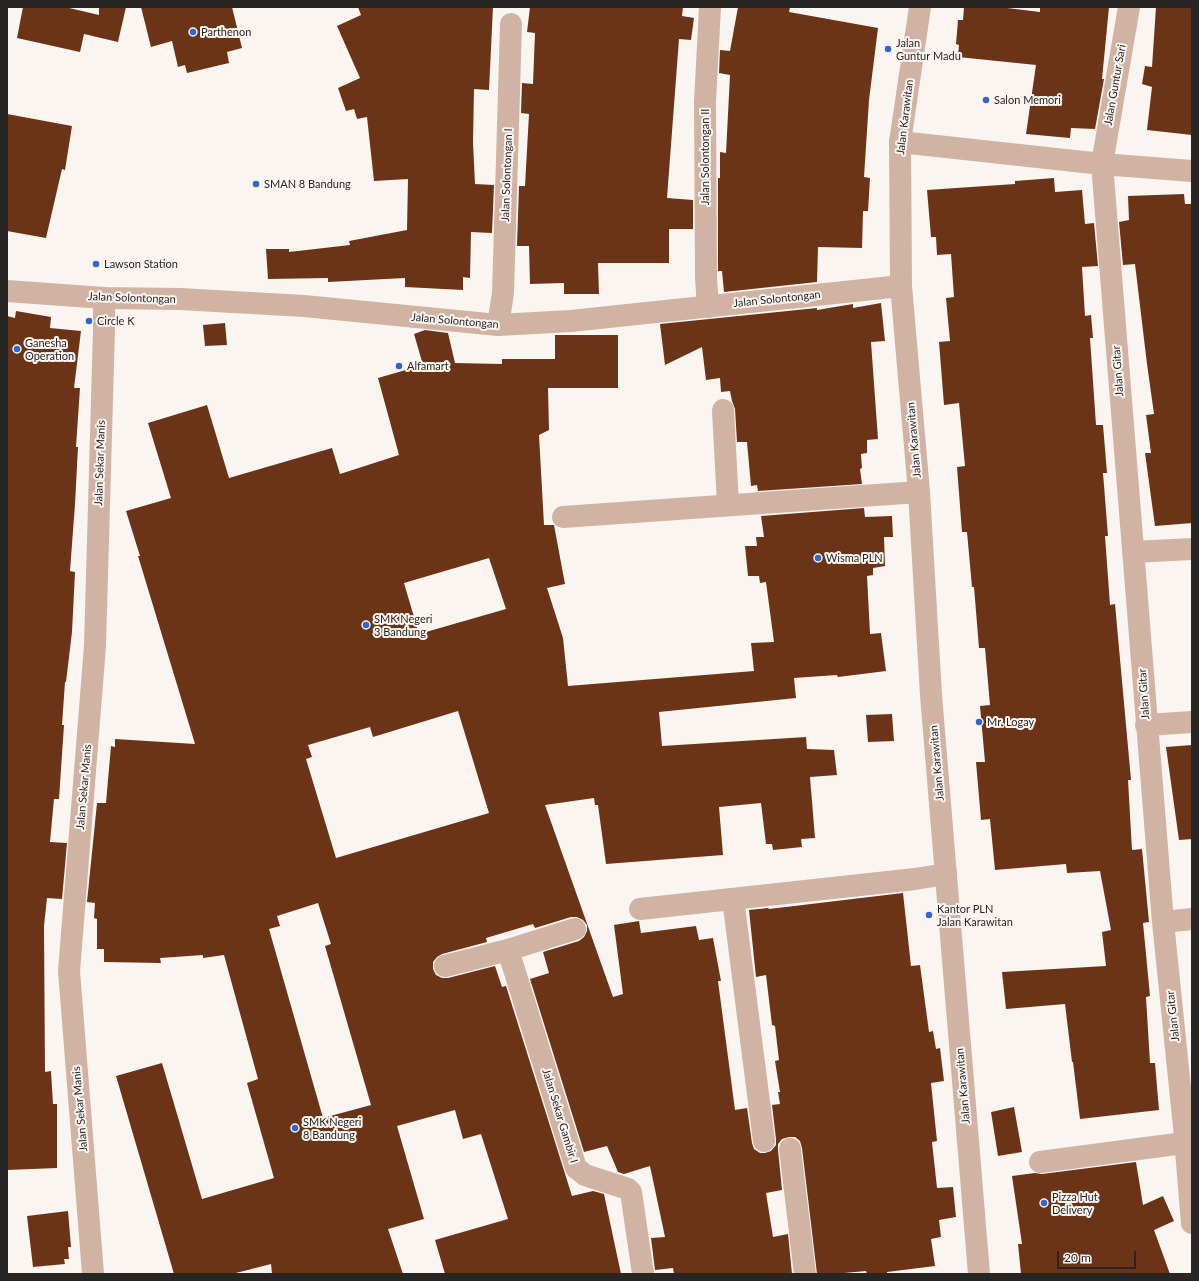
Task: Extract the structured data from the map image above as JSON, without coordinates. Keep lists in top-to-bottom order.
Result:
{
  "streets": {
    "street": [
      "Jalan Guntur Sari",
      "Jalan Karawitan",
      "Jalan Solontongan II",
      "Jalan Solontongan I",
      "Jalan Solontongan",
      "Jalan Gitar",
      "Jalan Sekar Manis",
      "Jalan Sekar Gambir I"
    ]
  },
  "crossings": [
    ["Jalan Guntur Sari", "Jalan Gitar"],
    ["Jalan Karawitan", "Jalan Solontongan"],
    ["Jalan Solontongan II", "Jalan Solontongan"],
    ["Jalan Solontongan I", "Jalan Solontongan"],
    ["Jalan Solontongan", "Jalan Sekar Manis"]
  ],
  "places": [
    "Parthenon",
    "Jalan Guntur Madu",
    "Salon Memori",
    "SMAN 8 Bandung",
    "Lawson Station",
    "Circle K",
    "Ganesha Operation",
    "Alfamart",
    "Wisma PLN",
    "SMK Negeri 3 Bandung",
    "Mr. Logay",
    "Kantor PLN Jalan Karawitan",
    "SMK Negeri 8 Bandung",
    "Pizza Hut Delivery"
  ],
  "scale_bar": "20 m"
}
